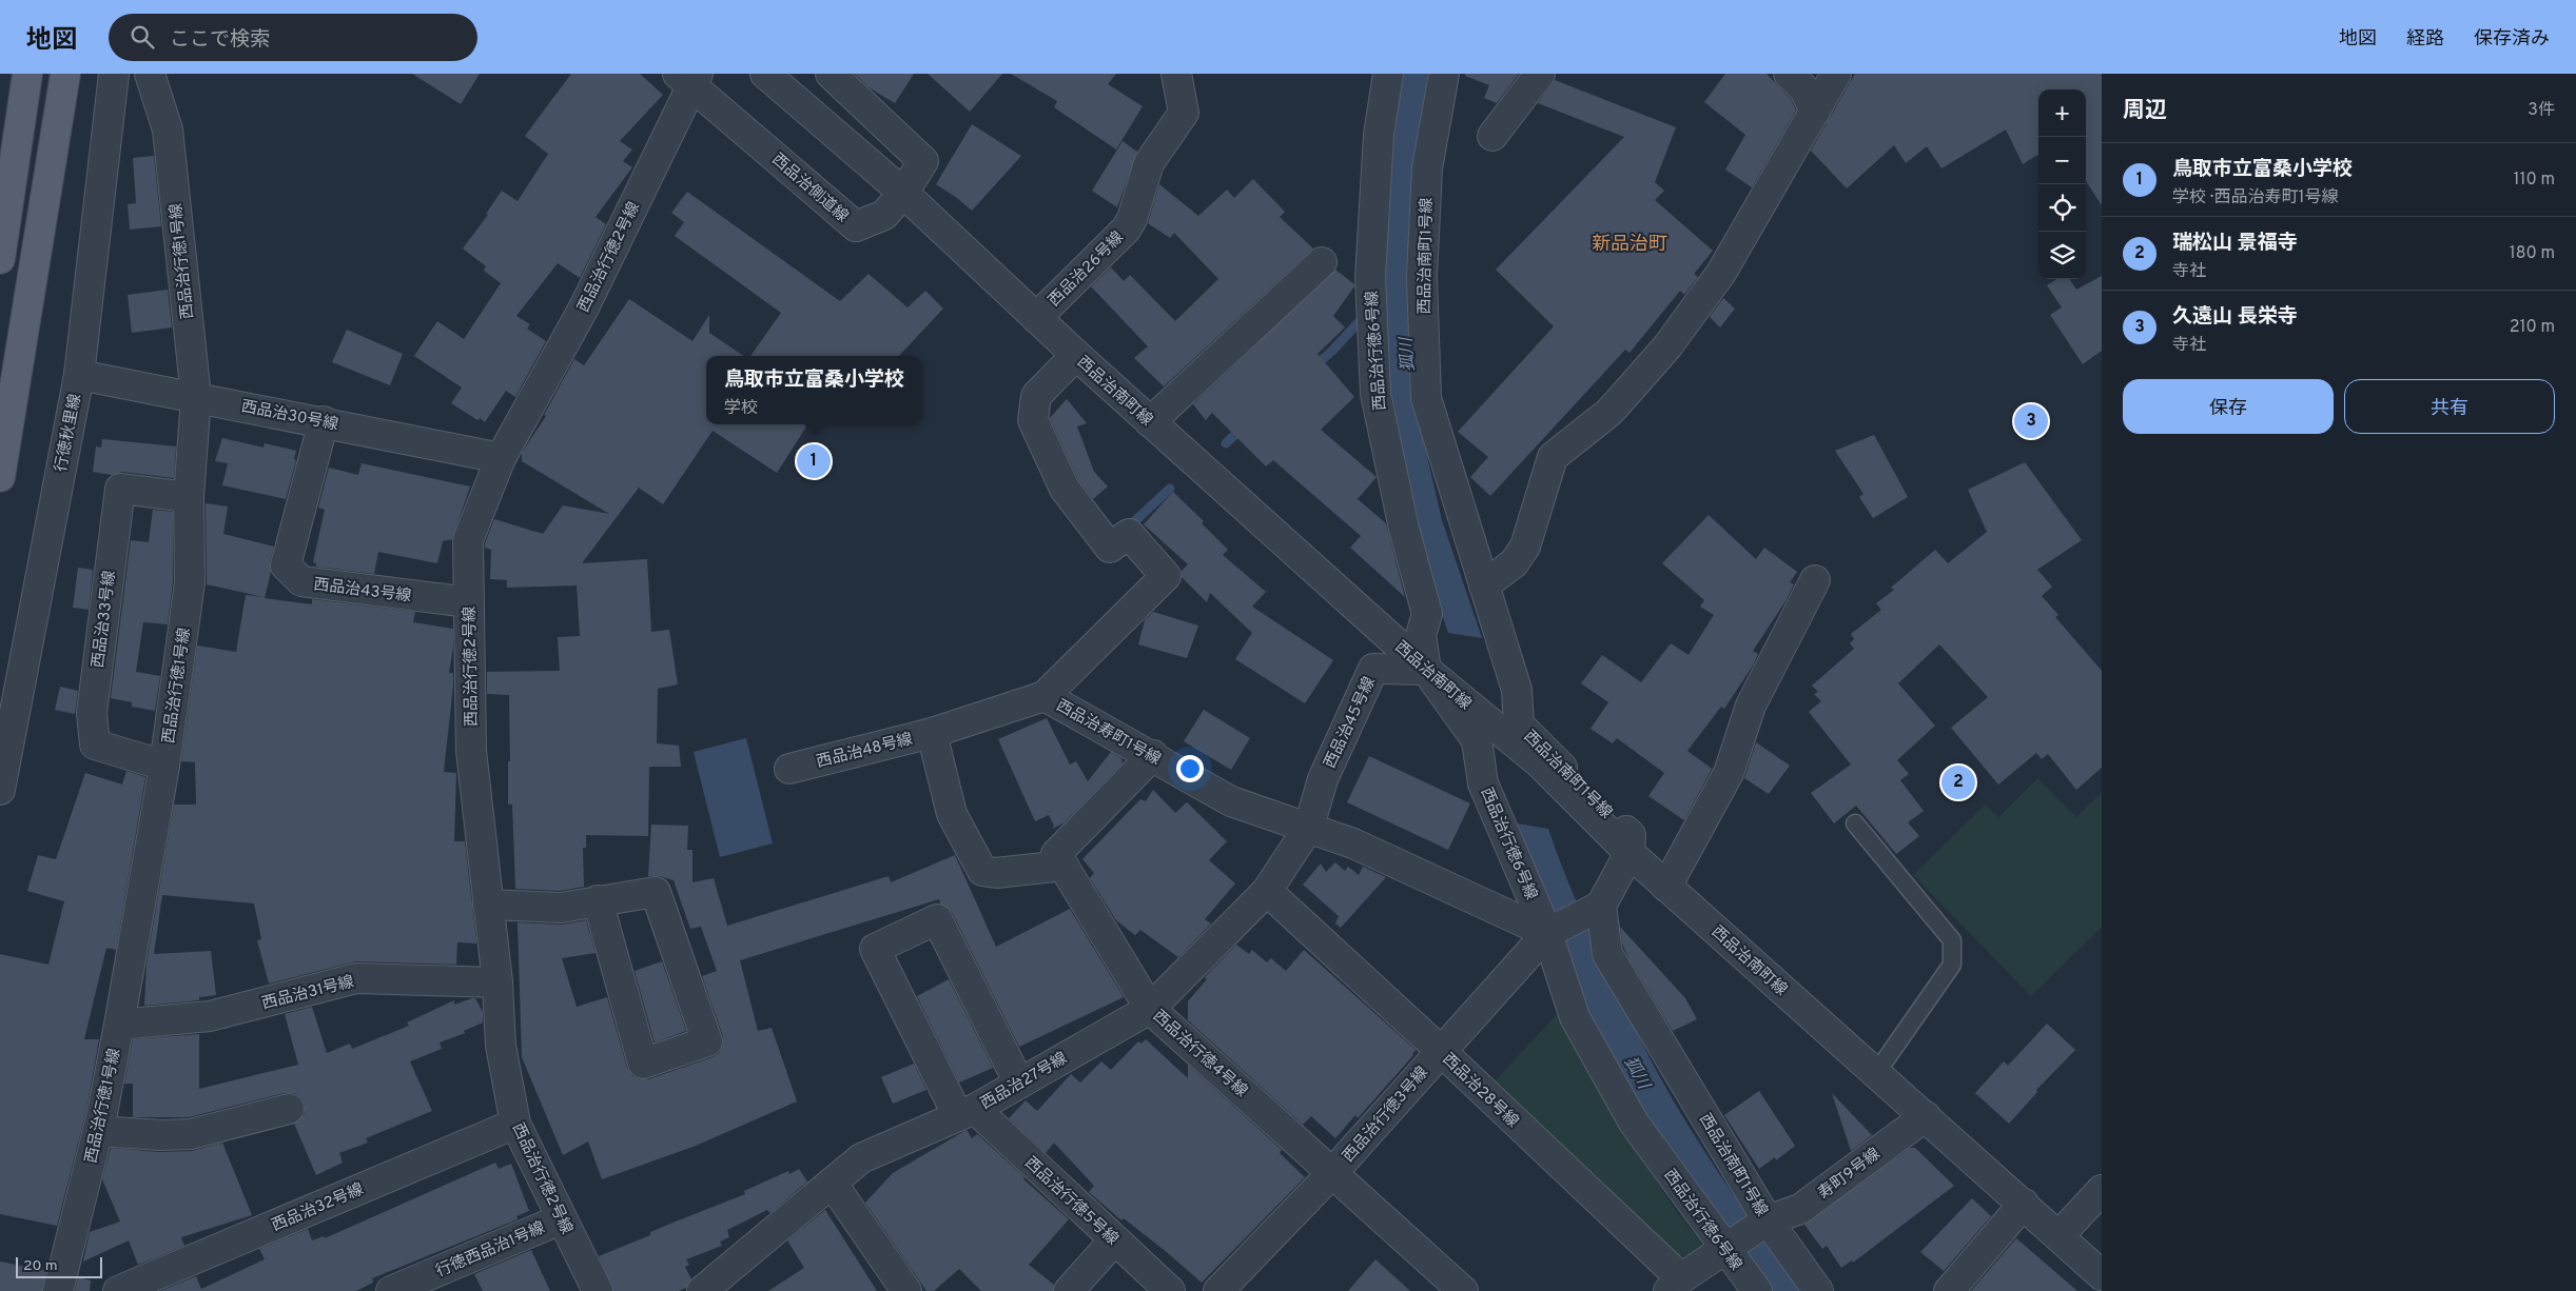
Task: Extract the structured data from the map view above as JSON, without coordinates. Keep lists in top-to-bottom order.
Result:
{
  "streets": {
    "street": [
      "西品治側道線",
      "西品治南町1号線",
      "西品治行徳2号線",
      "西品治行徳1号線",
      "西品治26号線",
      "西品治行徳6号線",
      "西品治南町線",
      "西品治30号線",
      "行徳秋里線",
      "西品治43号線",
      "西品治33号線",
      "西品治45号線",
      "西品治寿町1号線",
      "西品治48号線",
      "西品治31号線",
      "西品治行徳4号線",
      "西品治27号線",
      "西品治28号線",
      "西品治行徳3号線",
      "寿町9号線",
      "西品治行徳5号線",
      "西品治32号線",
      "行徳西品治1号線"
    ]
  },
  "crossings": [
    ["西品治側道線", "西品治行徳2号線"],
    ["西品治側道線", "西品治南町線"],
    ["西品治南町1号線", "西品治南町線"],
    ["西品治南町1号線", "寿町9号線"],
    ["西品治行徳2号線", "西品治30号線"],
    ["西品治行徳2号線", "西品治43号線"],
    ["西品治行徳2号線", "西品治31号線"],
    ["西品治行徳2号線", "西品治32号線"],
    ["西品治行徳2号線", "行徳西品治1号線"],
    ["西品治行徳1号線", "西品治30号線"],
    ["西品治行徳1号線", "西品治33号線"],
    ["西品治行徳1号線", "西品治31号線"],
    ["西品治26号線", "西品治南町線"],
    ["西品治行徳6号線", "西品治南町線"],
    ["西品治行徳6号線", "西品治45号線"],
    ["西品治行徳6号線", "西品治寿町1号線"],
    ["西品治行徳6号線", "西品治行徳3号線"],
    ["西品治行徳6号線", "寿町9号線"],
    ["西品治南町線", "西品治45号線"],
    ["西品治南町線", "西品治寿町1号線"],
    ["西品治南町線", "寿町9号線"],
    ["西品治30号線", "行徳秋里線"],
    ["西品治30号線", "西品治43号線"],
    ["西品治45号線", "西品治寿町1号線"],
    ["西品治45号線", "西品治27号線"],
    ["西品治寿町1号線", "西品治27号線"],
    ["西品治寿町1号線", "西品治行徳3号線"],
    ["西品治48号線", "西品治行徳4号線"],
    ["西品治行徳4号線", "西品治27号線"],
    ["西品治行徳4号線", "西品治行徳3号線"],
    ["西品治27号線", "西品治28号線"],
    ["西品治27号線", "西品治行徳5号線"],
    ["西品治28号線", "西品治行徳3号線"],
    ["西品治28号線", "寿町9号線"]
  ],
  "districts": ["新品治町"],
  "water": ["狐川"],
  "scale_bar": "20 m",
  "page": {
    "header": "地図",
    "search": "ここで検索",
    "nav": ["地図", "経路", "保存済み"],
    "heading": ["周辺", "3件"],
    "map_buttons": ["+", "−"],
    "list": [
      {
        "mark": "1",
        "name": "鳥取市立富桑小学校",
        "note": "学校 · 西品治寿町1号線",
        "value": "110 m"
      },
      {
        "mark": "2",
        "name": "瑞松山 景福寺",
        "note": "寺社",
        "value": "180 m"
      },
      {
        "mark": "3",
        "name": "久遠山 長栄寺",
        "note": "寺社",
        "value": "210 m"
      }
    ],
    "popup": ["鳥取市立富桑小学校", "学校"],
    "buttons": ["保存", "共有"],
    "pins": ["3", "1", "2"],
    "scale": "20 m"
  }
}
